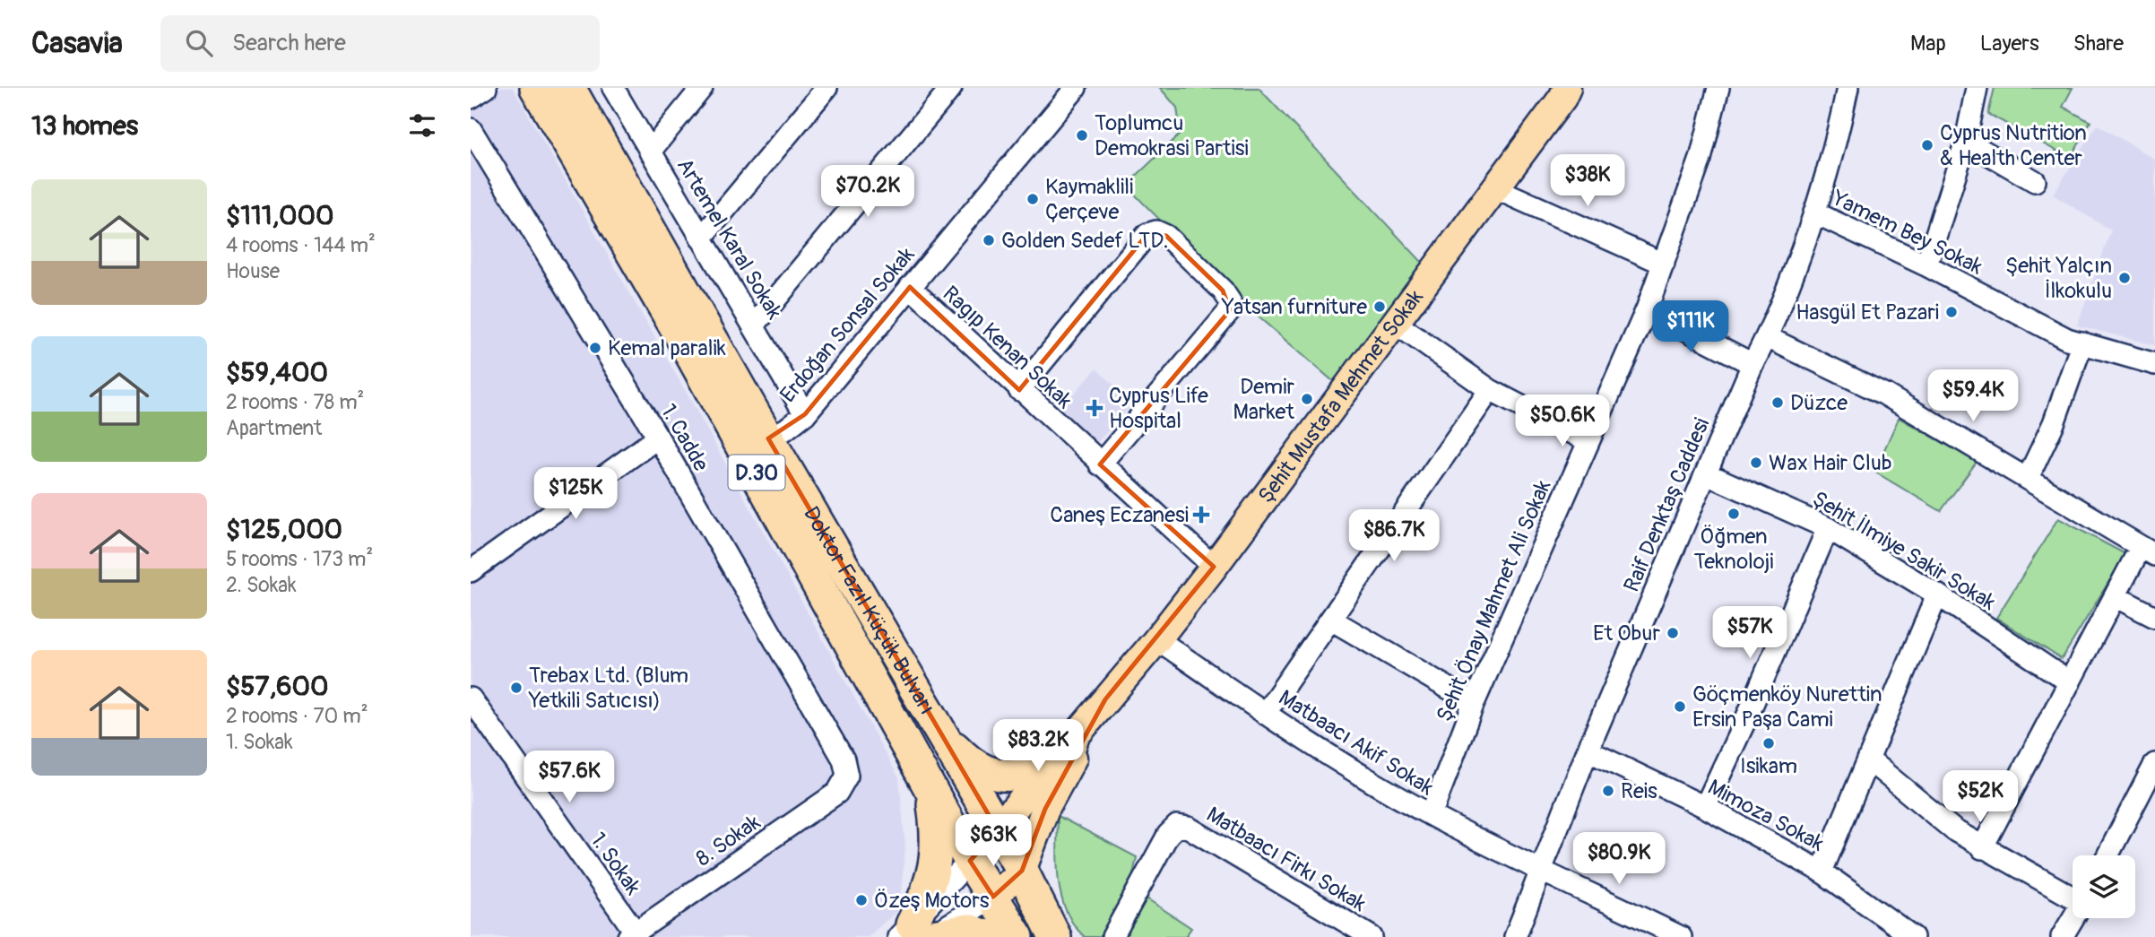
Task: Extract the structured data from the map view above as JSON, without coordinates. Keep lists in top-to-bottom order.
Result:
{
  "streets": {
    "highway": ["D.30", "Doktor Fazıl Küçük Bulvarı"],
    "main road": ["Şehit Mustafa Mehmet Sokak"],
    "street": [
      "Yamem Bey Sokak",
      "Artemel Karal Sokak",
      "Erdoğan Sonsal Sokak",
      "Ragıp Kenan Sokak",
      "1. Cadde",
      "Raif Denktaş Caddesi",
      "Şehit İlmiye Sakir Sokak",
      "Şehit Önay Mahmet Ali Sokak",
      "Matbaacı Akif Sokak",
      "Mimoza Sokak",
      "8. Sokak",
      "Matbaacı Firkı Sokak",
      "1. Sokak"
    ]
  },
  "crossings": [
    ["Yamem Bey Sokak", "Raif Denktaş Caddesi"],
    ["Artemel Karal Sokak", "Erdoğan Sonsal Sokak"],
    ["Erdoğan Sonsal Sokak", "Ragıp Kenan Sokak"],
    ["Erdoğan Sonsal Sokak", "Doktor Fazıl Küçük Bulvarı"],
    ["Ragıp Kenan Sokak", "Şehit Mustafa Mehmet Sokak"],
    ["Şehit Mustafa Mehmet Sokak", "D.30"],
    ["Şehit Mustafa Mehmet Sokak", "Doktor Fazıl Küçük Bulvarı"],
    ["Şehit Mustafa Mehmet Sokak", "Matbaacı Akif Sokak"],
    ["1. Cadde", "8. Sokak"],
    ["D.30", "Doktor Fazıl Küçük Bulvarı"],
    ["Raif Denktaş Caddesi", "Şehit İlmiye Sakir Sokak"],
    ["Raif Denktaş Caddesi", "Matbaacı Akif Sokak"],
    ["Raif Denktaş Caddesi", "Mimoza Sokak"],
    ["Şehit Önay Mahmet Ali Sokak", "Matbaacı Akif Sokak"],
    ["8. Sokak", "1. Sokak"]
  ],
  "places": {
    "other": [
      "Toplumcu Demokrasi Partisi",
      "Cyprus Nutrition & Health Center",
      "Kaymaklili Çerçeve",
      "Golden Sedef LTD.",
      "Şehit Yalçın İlkokulu",
      "Yatsan furniture",
      "Hasgül Et Pazari",
      "Kemal paralik",
      "Demir Market",
      "Düzce",
      "Wax Hair Club",
      "Öğmen Teknoloji",
      "Et Obur",
      "Trebax Ltd. (Blum Yetkili Satıcısı)",
      "Göçmenköy Nurettin Ersin Paşa Cami",
      "Isikam",
      "Reis",
      "Özeş Motors"
    ],
    "health": ["Cyprus Life Hospital", "Caneş Eczanesi"]
  },
  "page": {
    "header": "Casavia",
    "search": "Search here",
    "nav": ["Map", "Layers", "Share"],
    "heading": "13 homes",
    "price": [
      "$38K",
      "$70.2K",
      "$111K",
      "$59.4K",
      "$50.6K",
      "$125K",
      "$86.7K",
      "$57K",
      "$83.2K",
      "$57.6K",
      "$52K",
      "$63K",
      "$80.9K"
    ],
    "list": [
      {
        "name": "$111,000",
        "note": "4 rooms · 144 m² · House"
      },
      {
        "name": "$59,400",
        "note": "2 rooms · 78 m² · Apartment"
      },
      {
        "name": "$125,000",
        "note": "5 rooms · 173 m² · 2. Sokak"
      },
      {
        "name": "$57,600",
        "note": "2 rooms · 70 m² · 1. Sokak"
      }
    ]
  }
}
